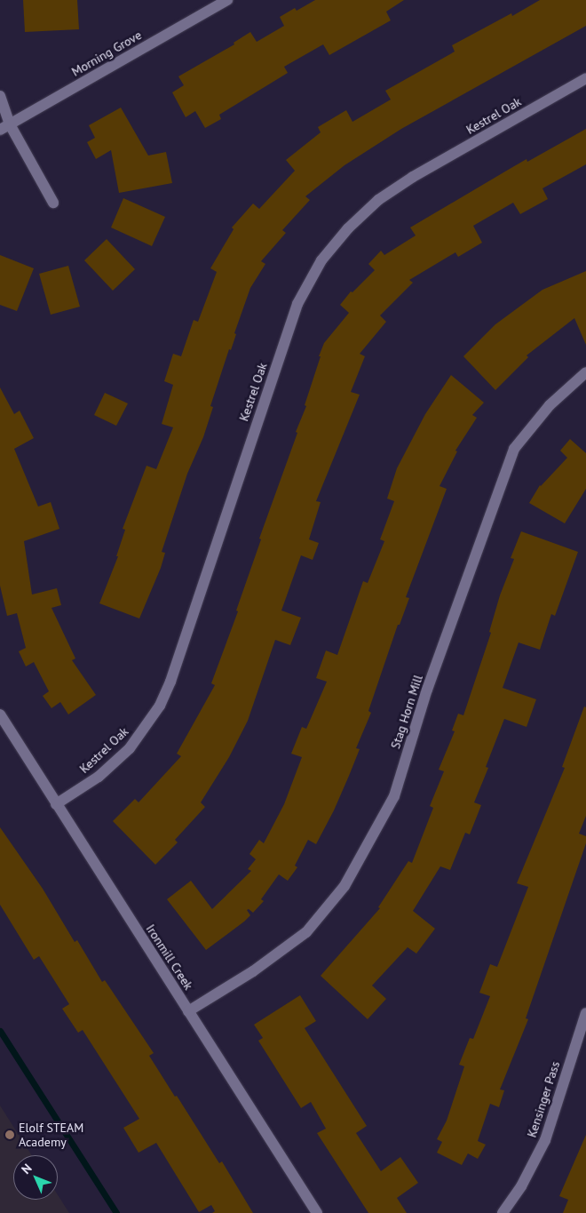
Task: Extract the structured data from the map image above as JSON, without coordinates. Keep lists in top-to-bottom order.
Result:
{
  "streets": {
    "street": [
      "Morning Grove",
      "Kestrel Oak",
      "Stag Horn Mill",
      "Ironmill Creek",
      "Kensinger Pass"
    ]
  },
  "crossings": [
    ["Kestrel Oak", "Ironmill Creek"],
    ["Stag Horn Mill", "Ironmill Creek"]
  ],
  "places": ["Elolf STEAM Academy"],
  "north": "top left"
}
